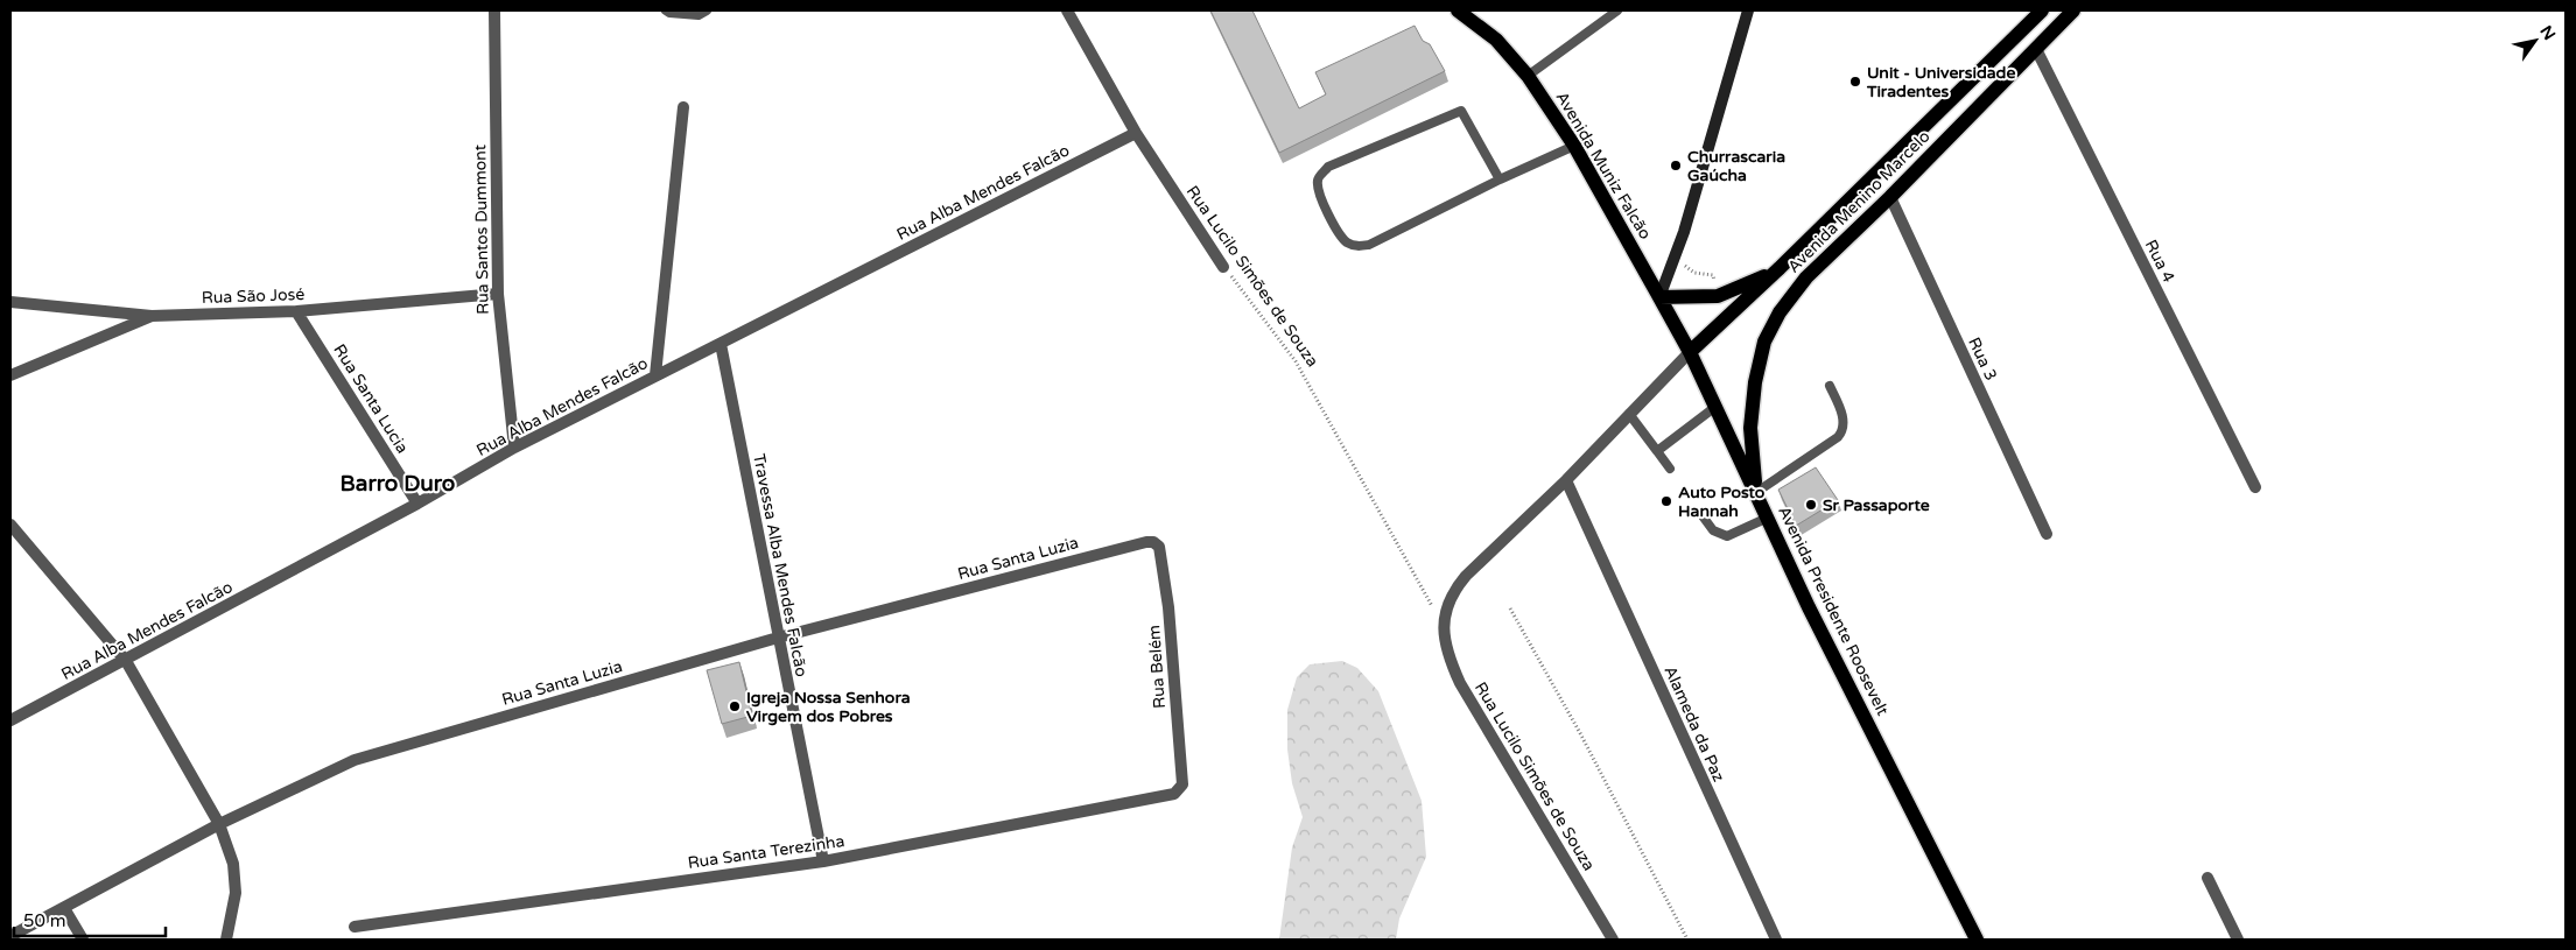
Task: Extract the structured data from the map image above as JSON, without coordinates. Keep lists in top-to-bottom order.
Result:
{
  "streets": {
    "main road": ["Avenida Muniz Falcão", "Avenida Menino Marcelo", "Avenida Presidente Roosevelt"],
    "street": [
      "Rua Alba Mendes Falcão",
      "Rua Santos Dummont",
      "Rua 4",
      "Rua Lucilo Simões de Souza",
      "Rua São José",
      "Rua 3",
      "Rua Santa Lucia",
      "Rua Santa Luzia",
      "Travessa Alba Mendes Falcão",
      "Rua Belém",
      "Alameda da Paz",
      "Rua Santa Terezinha"
    ]
  },
  "crossings": [
    ["Avenida Muniz Falcão", "Avenida Presidente Roosevelt"],
    ["Rua Alba Mendes Falcão", "Rua Santos Dummont"],
    ["Rua Alba Mendes Falcão", "Rua Lucilo Simões de Souza"],
    ["Rua Alba Mendes Falcão", "Rua Santa Lucia"],
    ["Rua Alba Mendes Falcão", "Travessa Alba Mendes Falcão"],
    ["Avenida Menino Marcelo", "Rua 4"],
    ["Avenida Menino Marcelo", "Rua Lucilo Simões de Souza"],
    ["Avenida Menino Marcelo", "Rua 3"],
    ["Avenida Menino Marcelo", "Avenida Presidente Roosevelt"],
    ["Rua Santos Dummont", "Rua São José"],
    ["Rua Lucilo Simões de Souza", "Avenida Presidente Roosevelt"],
    ["Rua Lucilo Simões de Souza", "Alameda da Paz"],
    ["Rua São José", "Rua Santa Lucia"],
    ["Rua Santa Luzia", "Travessa Alba Mendes Falcão"],
    ["Rua Santa Luzia", "Rua Belém"],
    ["Travessa Alba Mendes Falcão", "Rua Santa Terezinha"],
    ["Rua Belém", "Rua Santa Terezinha"]
  ],
  "districts": ["Barro Duro"],
  "places": [
    "Unit - Universidade Tiradentes",
    "Churrascaria Gaúcha",
    "Auto Posto Hannah",
    "Sr Passaporte",
    "Igreja Nossa Senhora Virgem dos Pobres"
  ],
  "scale_bar": "50 m",
  "north": "top right"
}
